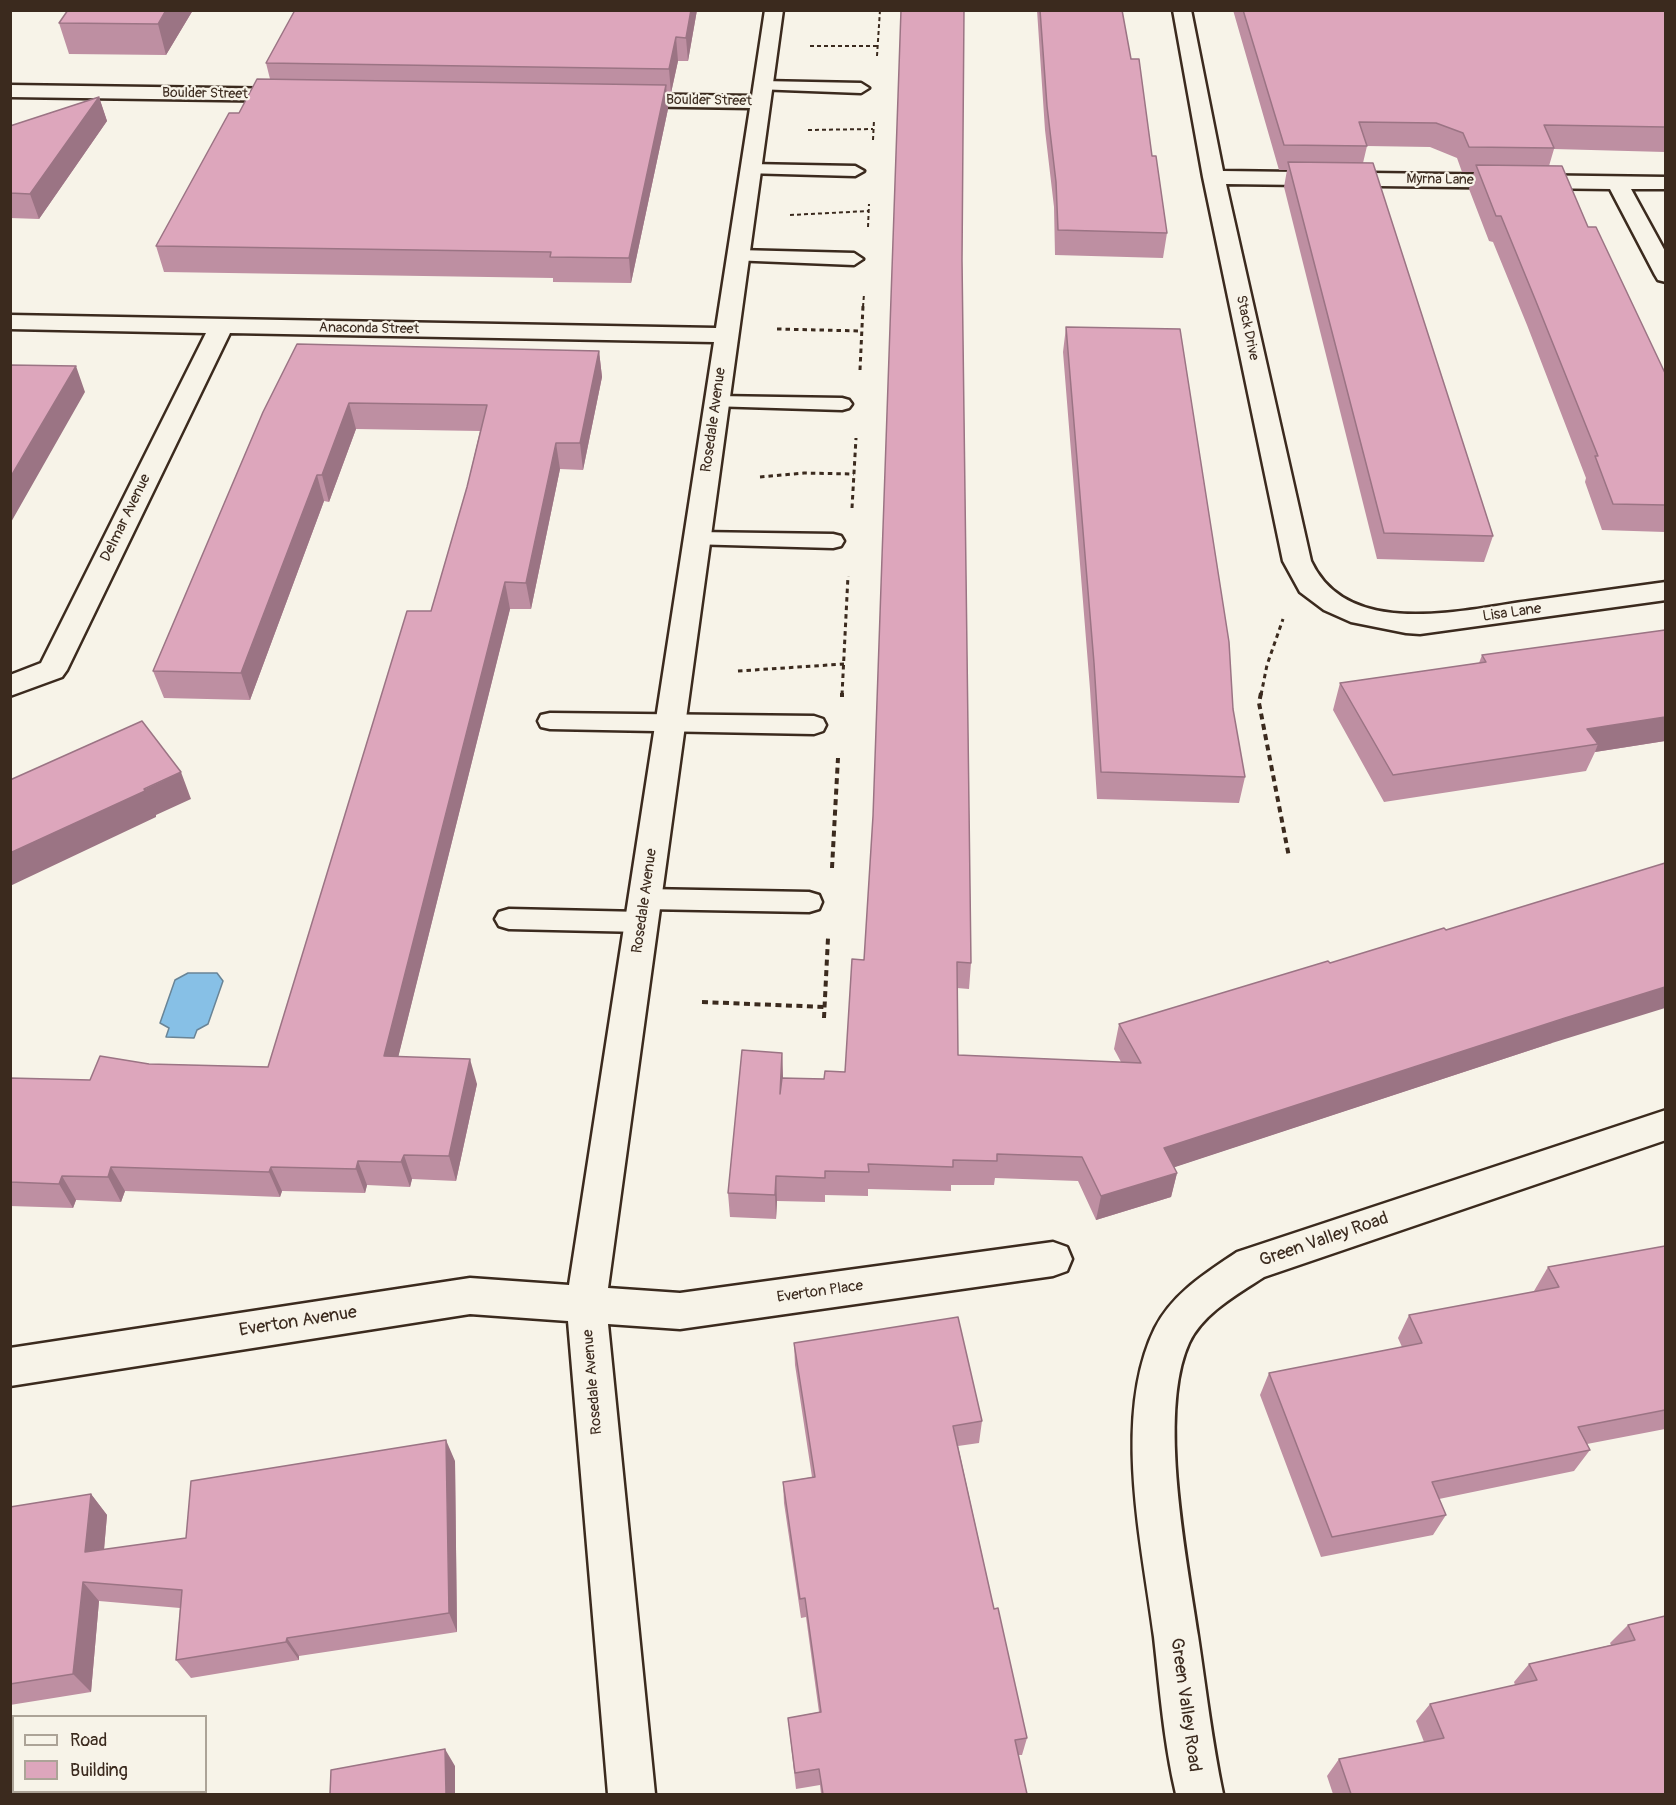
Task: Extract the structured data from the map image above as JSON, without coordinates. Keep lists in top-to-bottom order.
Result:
{
  "streets": {
    "street": [
      "Boulder Street",
      "Myrna Lane",
      "Stack Drive",
      "Anaconda Street",
      "Rosedale Avenue",
      "Delmar Avenue",
      "Lisa Lane",
      "Green Valley Road",
      "Everton Place",
      "Everton Avenue"
    ]
  },
  "crossings": [
    ["Boulder Street", "Rosedale Avenue"],
    ["Myrna Lane", "Stack Drive"],
    ["Stack Drive", "Lisa Lane"],
    ["Anaconda Street", "Rosedale Avenue"],
    ["Anaconda Street", "Delmar Avenue"],
    ["Rosedale Avenue", "Everton Place"],
    ["Rosedale Avenue", "Everton Avenue"],
    ["Everton Place", "Everton Avenue"]
  ],
  "legend": ["Road", "Building"]
}
